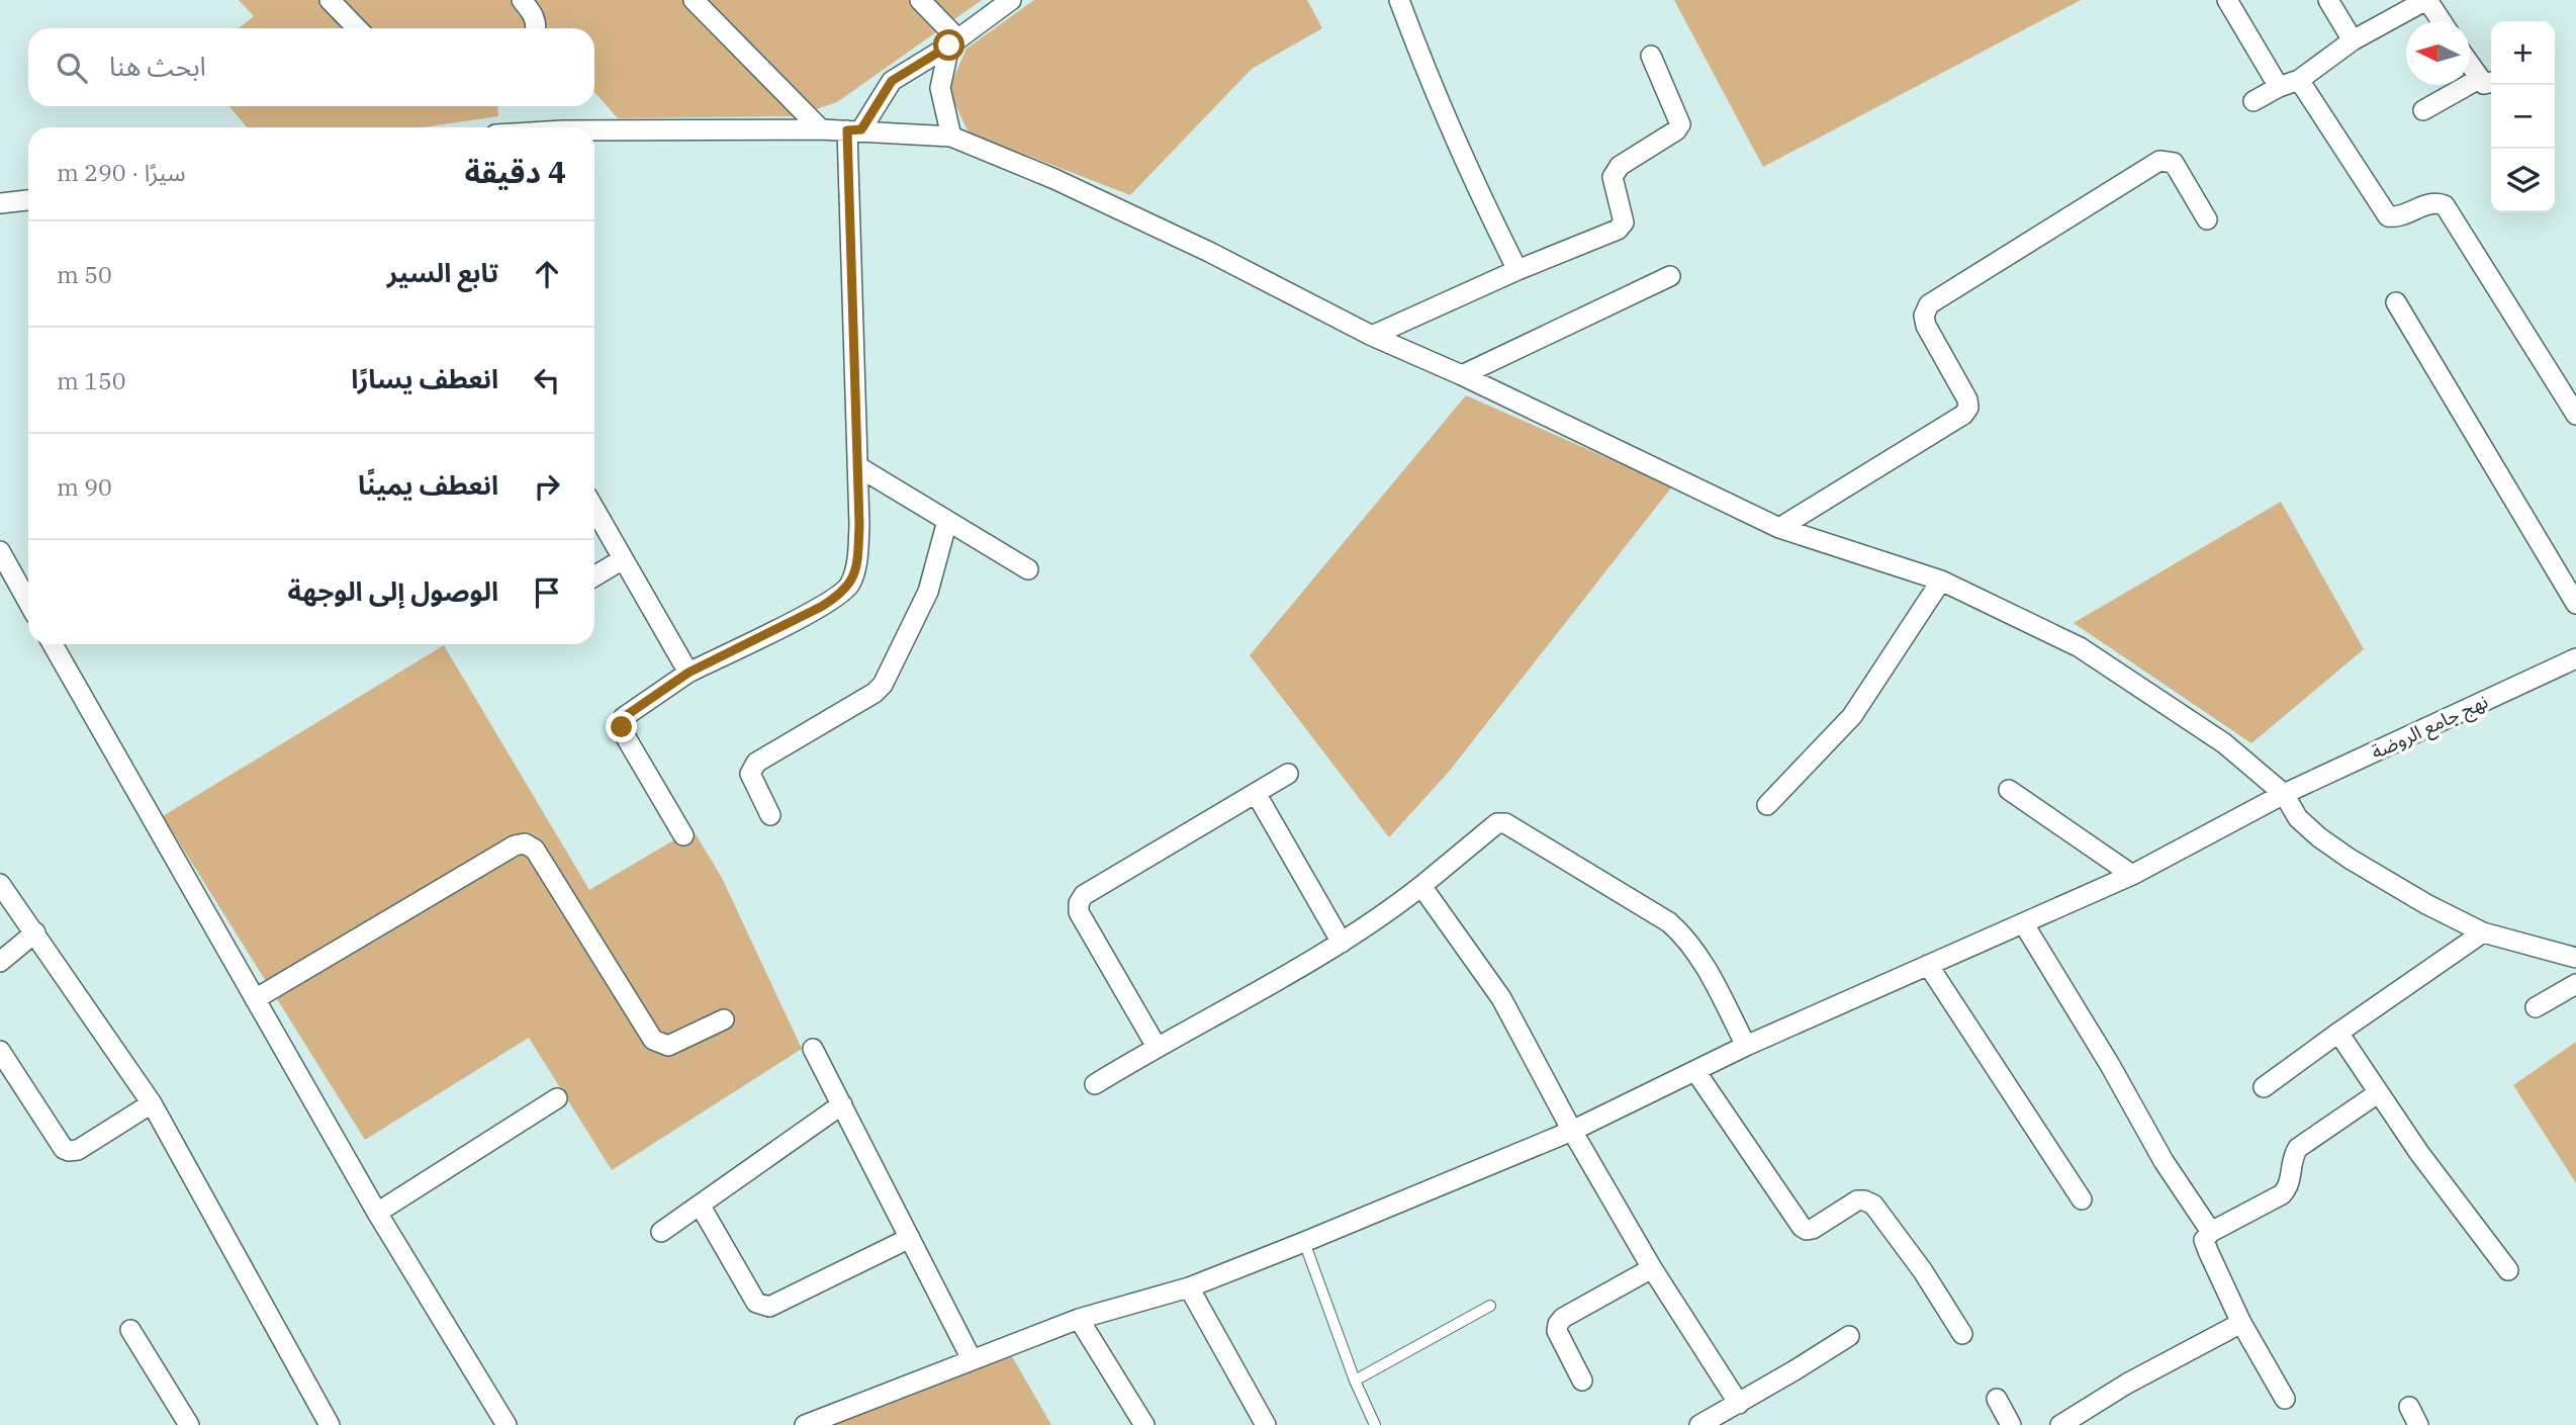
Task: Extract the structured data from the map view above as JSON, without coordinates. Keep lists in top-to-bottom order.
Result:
{
  "streets": {
    "street": ["نهج جامع الروضة"]
  },
  "north": "left",
  "page": {
    "map_buttons": ["+", "−"],
    "search": "ابحث هنا",
    "heading": ["4 دقيقة", "سيرًا · 290 m"],
    "list": [
      ["تابع السير", "50 m"],
      ["انعطف يسارًا", "150 m"],
      ["انعطف يمينًا", "90 m"],
      "الوصول إلى الوجهة"
    ]
  }
}
